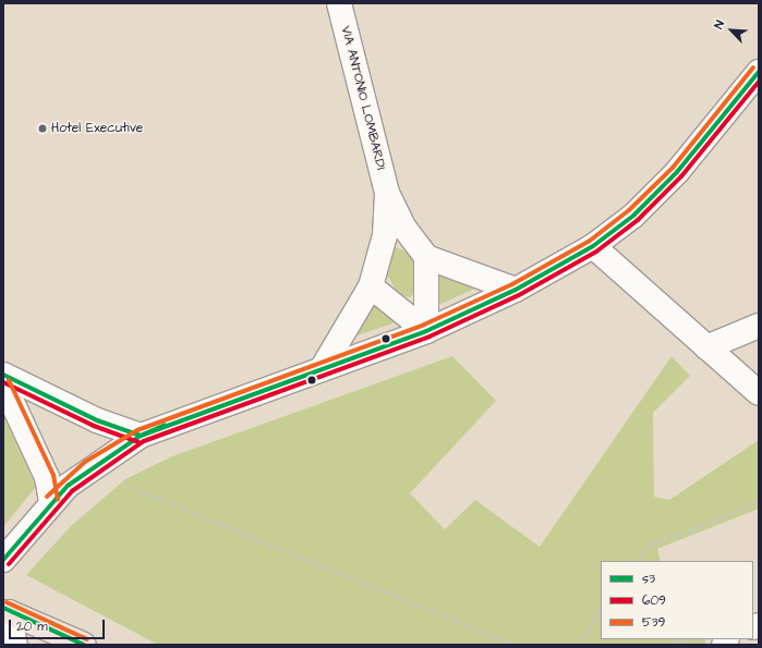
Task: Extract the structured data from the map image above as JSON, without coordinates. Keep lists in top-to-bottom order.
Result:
{
  "streets": {
    "street": ["VIA ANTONIO LOMBARDI"]
  },
  "places": ["Hotel Executive"],
  "lines": ["transit line 539", "transit line s3", "transit line 609"],
  "legend": ["s3", "609", "539"],
  "scale_bar": "20 m",
  "north": "top left"
}
